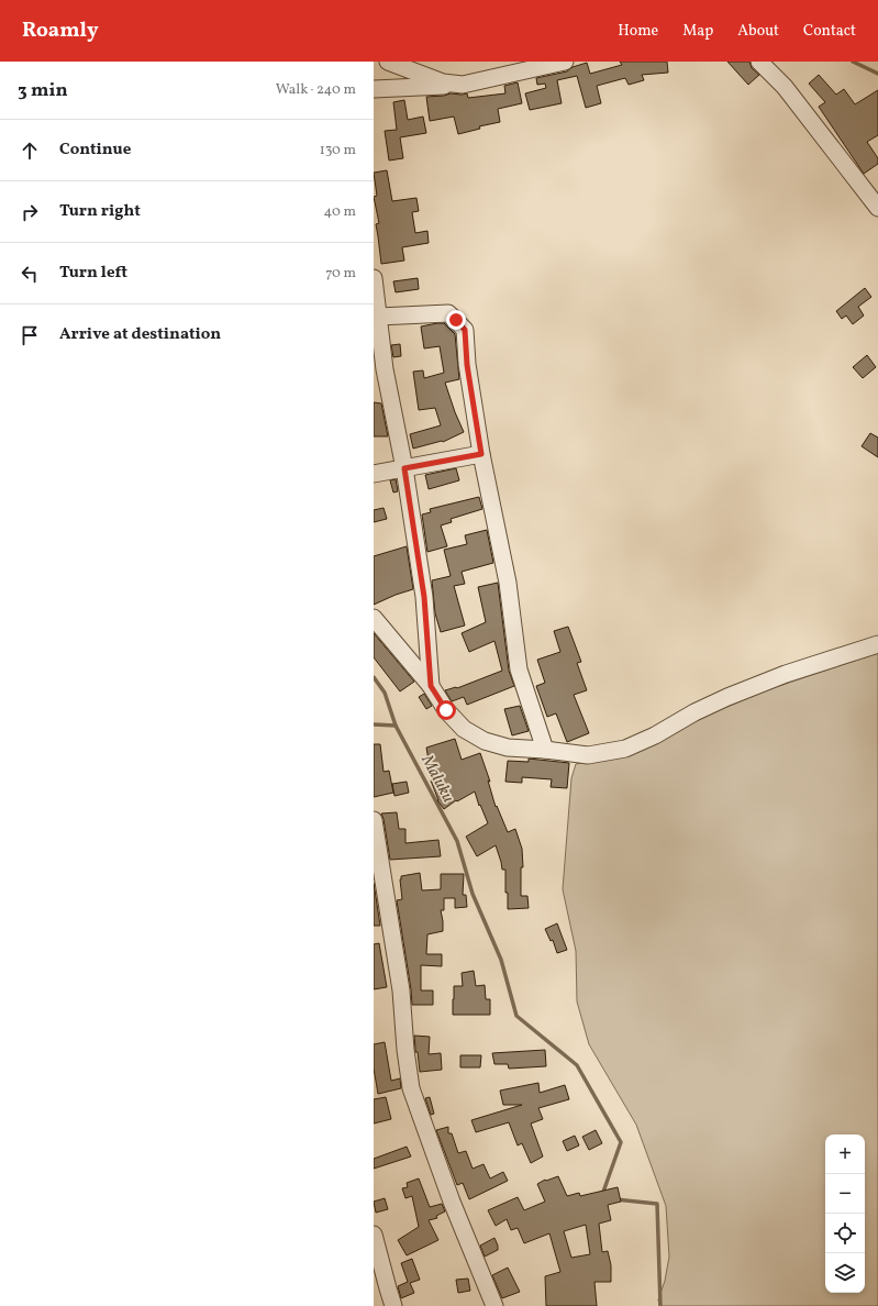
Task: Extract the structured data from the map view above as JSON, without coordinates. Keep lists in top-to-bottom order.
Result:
{
  "water": ["Maluku"],
  "page": {
    "header": "Roamly",
    "nav": [
      "Home",
      "Map",
      "About",
      "Contact"
    ],
    "heading": ["3 min", "Walk · 240 m"],
    "list": [
      ["Continue", "130 m"],
      ["Turn right", "40 m"],
      ["Turn left", "70 m"],
      "Arrive at destination"
    ],
    "map_buttons": ["+", "−"]
  }
}
